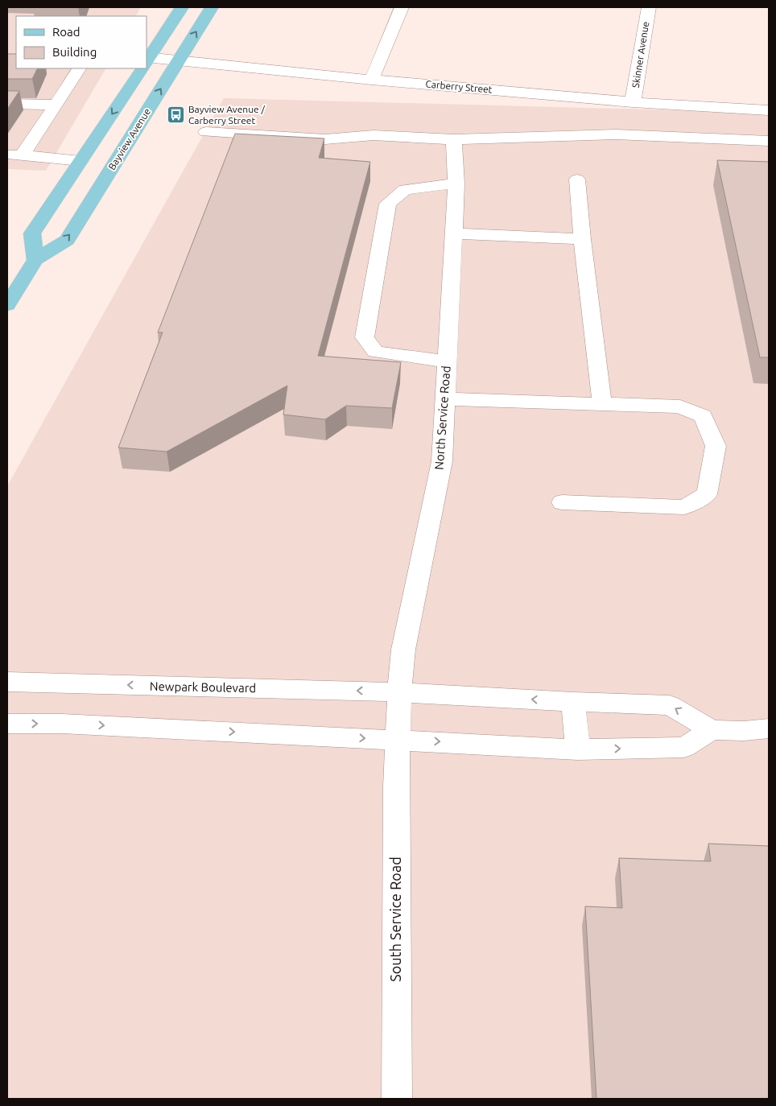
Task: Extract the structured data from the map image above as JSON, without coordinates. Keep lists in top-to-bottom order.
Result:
{
  "streets": {
    "main road": ["Bayview Avenue"],
    "street": [
      "Skinner Avenue",
      "Carberry Street",
      "North Service Road",
      "Newpark Boulevard",
      "South Service Road"
    ]
  },
  "crossings": [
    ["Skinner Avenue", "Carberry Street"],
    ["Carberry Street", "Bayview Avenue"],
    ["North Service Road", "Newpark Boulevard"]
  ],
  "places": {
    "bus stop": ["Bayview Avenue / Carberry Street"]
  },
  "legend": ["Road", "Building"]
}
